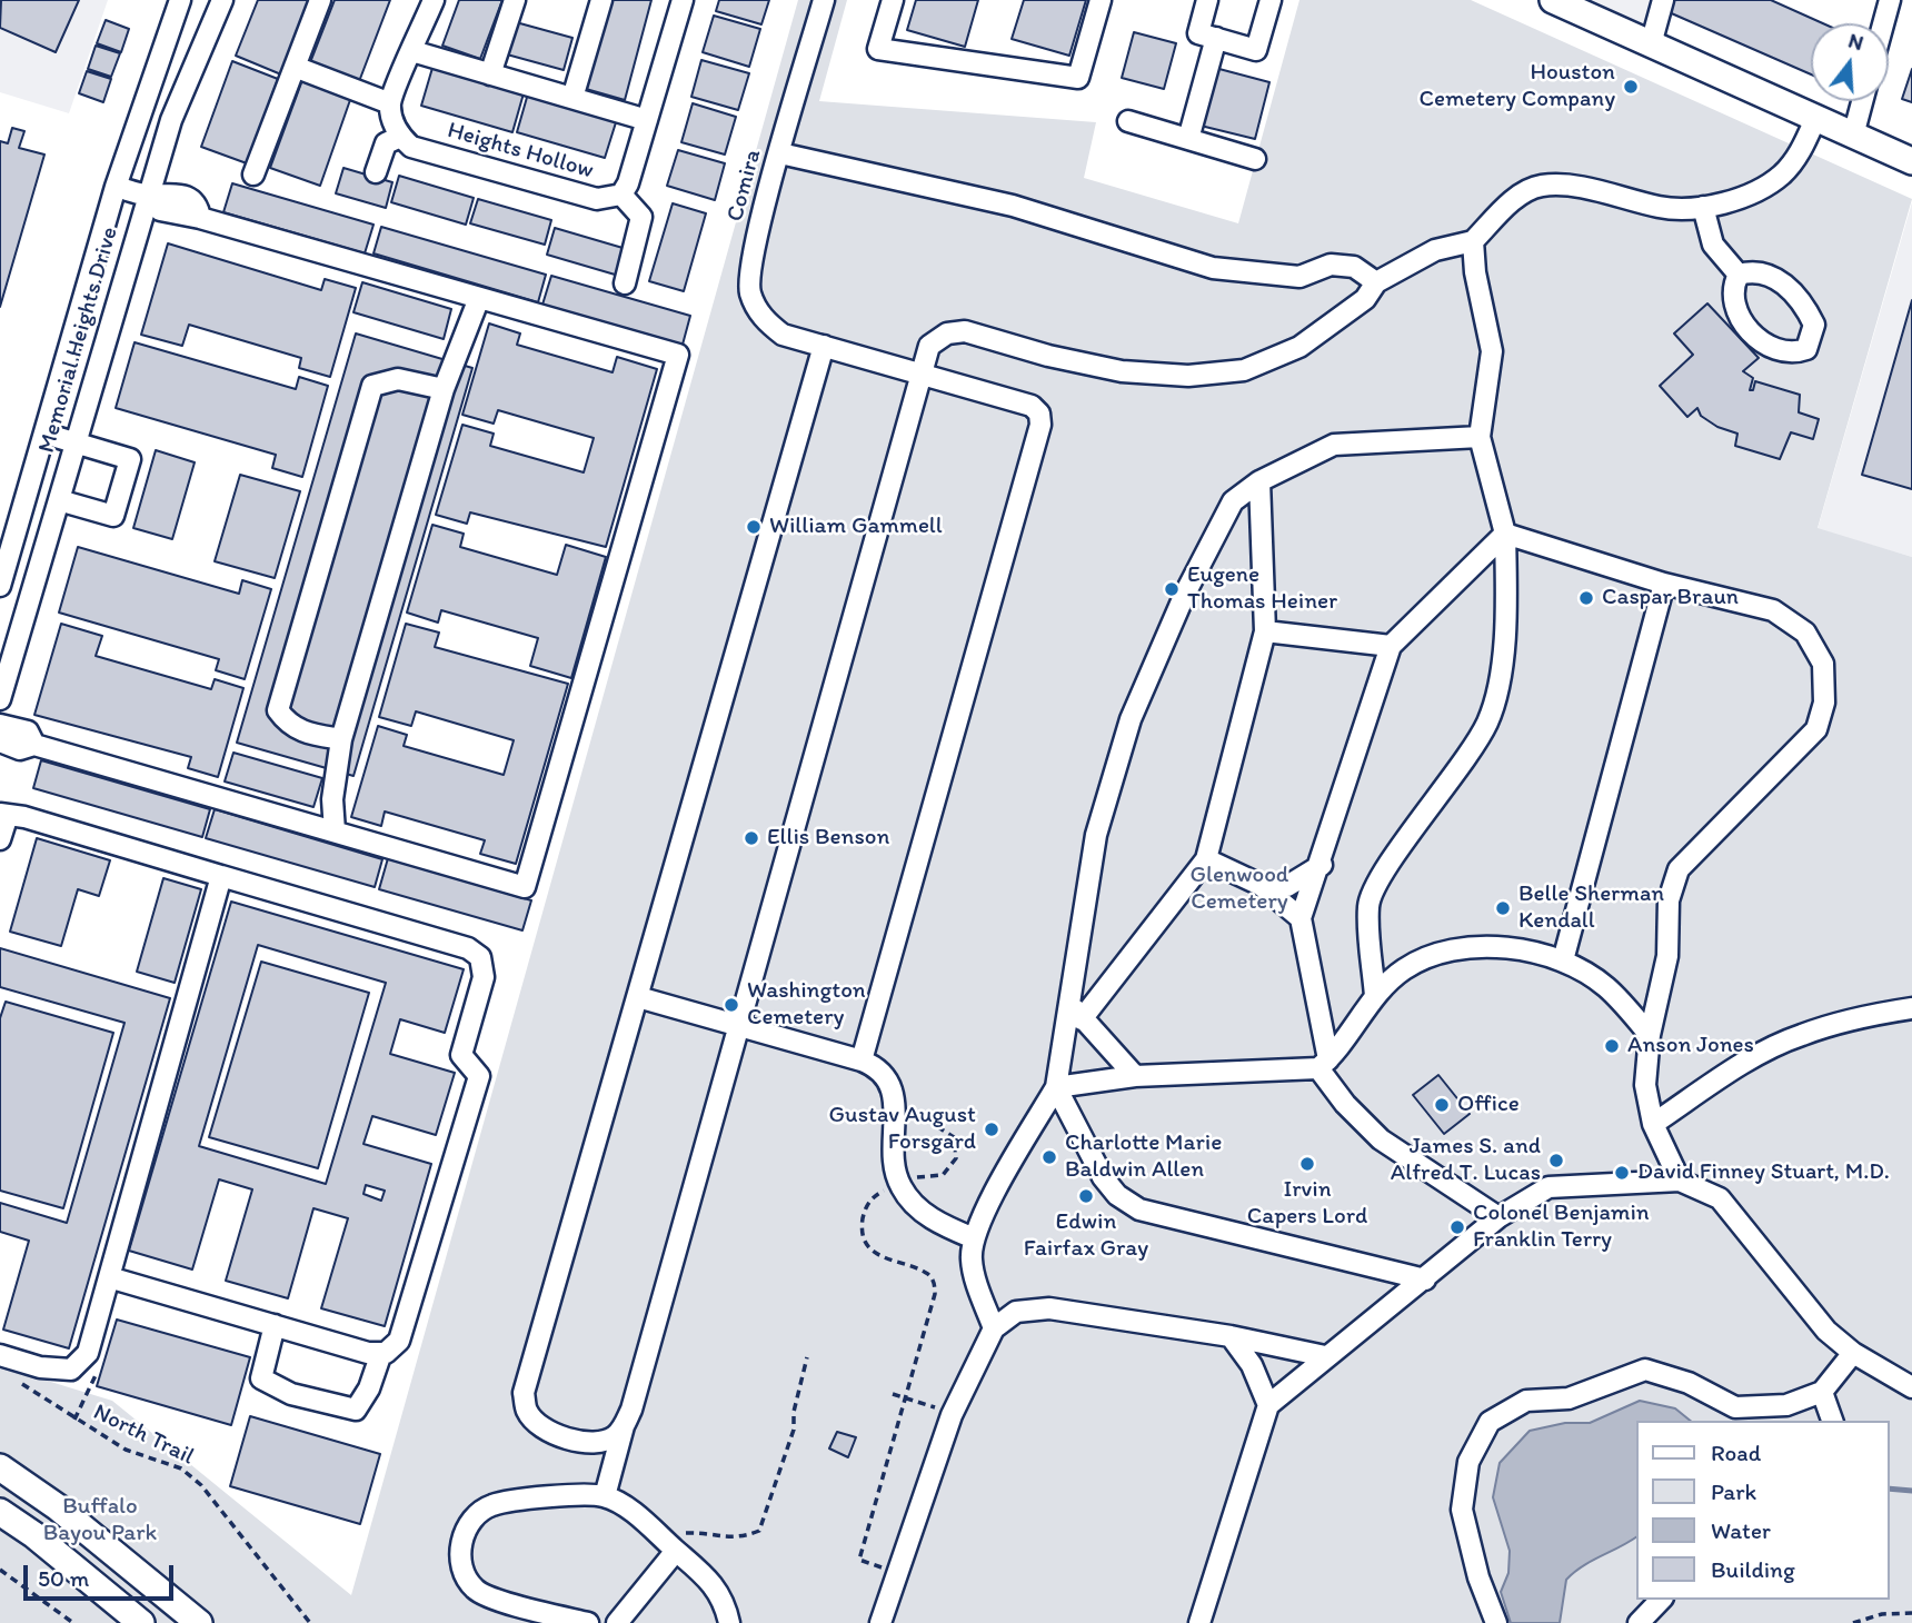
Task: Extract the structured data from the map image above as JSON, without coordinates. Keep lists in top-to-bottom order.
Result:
{
  "streets": {
    "street": ["Heights Hollow", "Comira", "Memorial Heights Drive"],
    "path": ["North Trail"]
  },
  "parks": ["Glenwood Cemetery", "Buffalo Bayou Park"],
  "places": [
    "Houston Cemetery Company",
    "William Gammell",
    "Eugene Thomas Heiner",
    "Caspar Braun",
    "Ellis Benson",
    "Belle Sherman Kendall",
    "Washington Cemetery",
    "Anson Jones",
    "Office",
    "Gustav August Forsgard",
    "Charlotte Marie Baldwin Allen",
    "James S. and Alfred T. Lucas",
    "Irvin Capers Lord",
    "David Finney Stuart, M.D.",
    "Edwin Fairfax Gray",
    "Colonel Benjamin Franklin Terry"
  ],
  "legend": [
    "Road",
    "Park",
    "Water",
    "Building"
  ],
  "scale_bar": "50 m",
  "north": "top"
}
